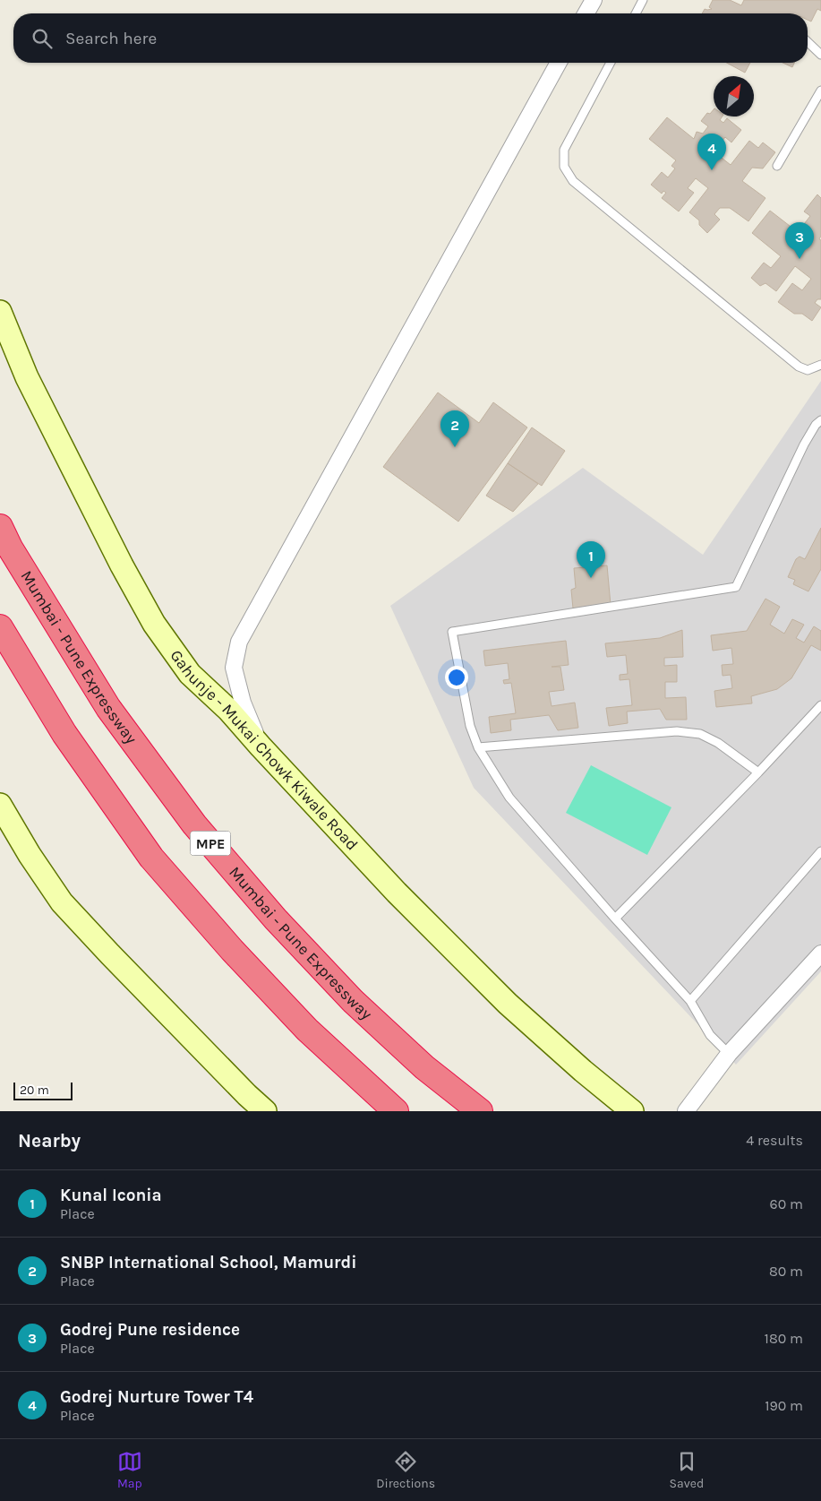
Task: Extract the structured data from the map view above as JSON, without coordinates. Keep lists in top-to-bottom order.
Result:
{
  "streets": {
    "highway": ["Mumbai - Pune Expressway", "MPE"],
    "street": ["Gahunje - Mukai Chowk Kiwale Road"]
  },
  "scale_bar": "20 m",
  "north": "top right",
  "page": {
    "search": "Search here",
    "pins": [
      "4",
      "3",
      "2",
      "1"
    ],
    "scale": "20 m",
    "heading": ["Nearby", "4 results"],
    "list": [
      {
        "mark": "1",
        "name": "Kunal Iconia",
        "note": "Place",
        "value": "60 m"
      },
      {
        "mark": "2",
        "name": "SNBP International School, Mamurdi",
        "note": "Place",
        "value": "80 m"
      },
      {
        "mark": "3",
        "name": "Godrej Pune residence",
        "note": "Place",
        "value": "180 m"
      },
      {
        "mark": "4",
        "name": "Godrej Nurture Tower T4",
        "note": "Place",
        "value": "190 m"
      }
    ],
    "nav": ["Map", "Directions", "Saved"]
  }
}
